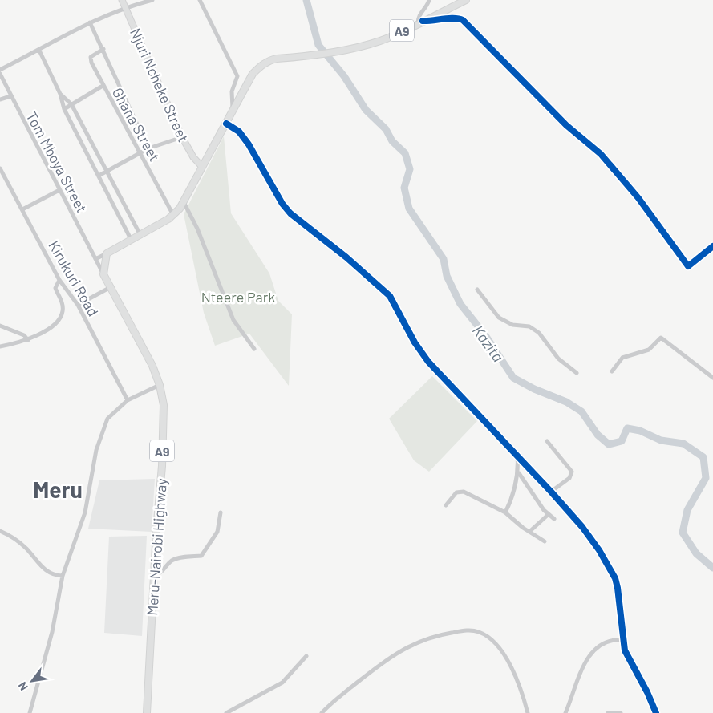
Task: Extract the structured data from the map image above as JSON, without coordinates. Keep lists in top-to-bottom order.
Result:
{
  "streets": {
    "highway": ["A9", "Meru-Nairobi Highway"],
    "main road": ["Njuri Ncheke Street"],
    "street": ["Ghana Street", "Tom Mboya Street", "Kirukuri Road"]
  },
  "crossings": [
    ["A9", "Njuri Ncheke Street"],
    ["A9", "Ghana Street"],
    ["Tom Mboya Street", "Meru-Nairobi Highway"]
  ],
  "districts": ["Meru"],
  "water": ["Kazita"],
  "parks": ["Nteere Park"],
  "north": "bottom left"
}
